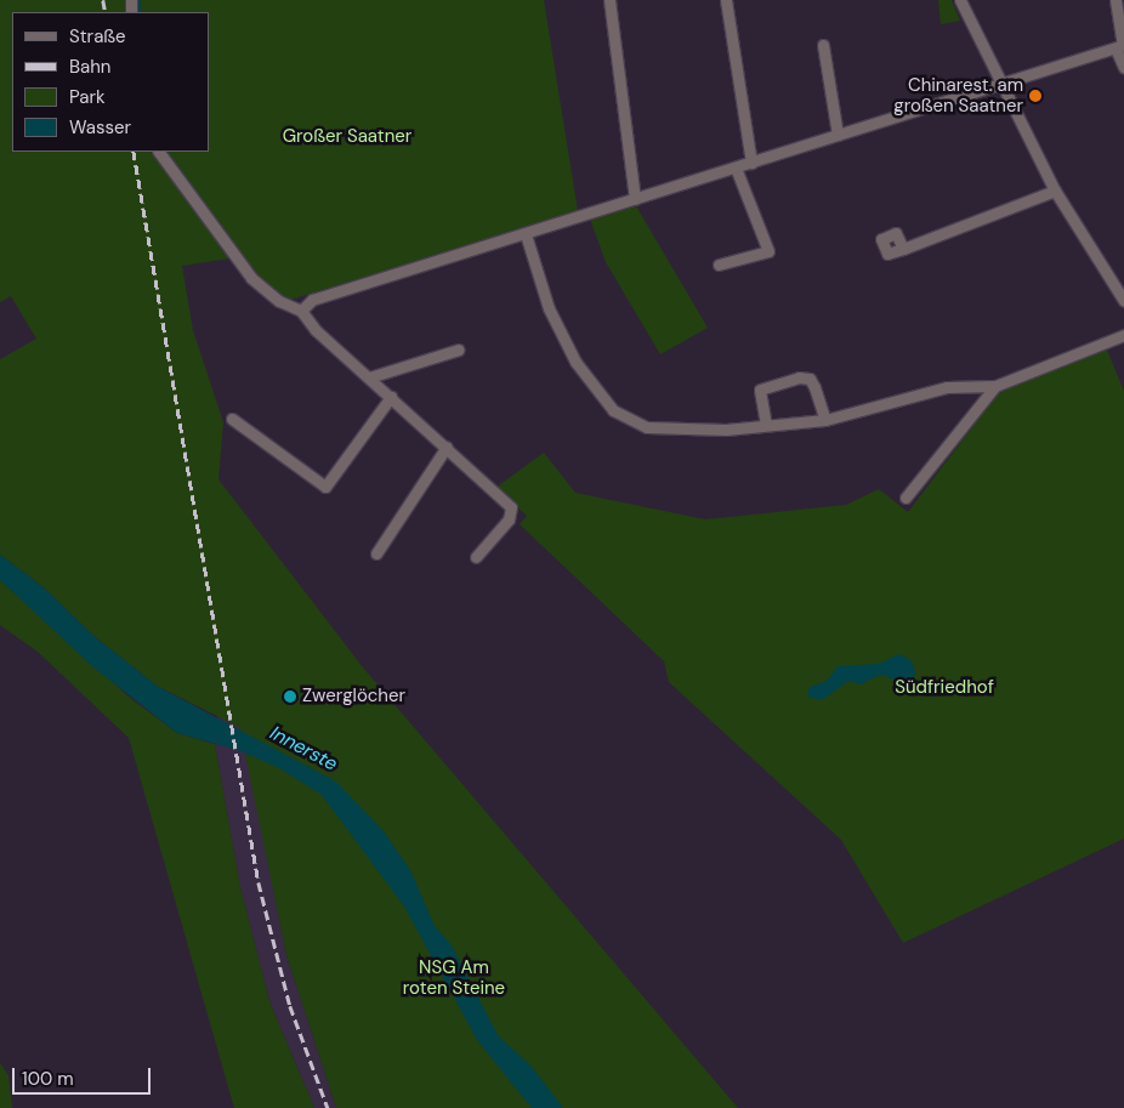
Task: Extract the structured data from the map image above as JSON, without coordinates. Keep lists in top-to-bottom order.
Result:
{
  "water": ["Innerste"],
  "parks": ["Großer Saatner", "Südfriedhof", "NSG Am roten Steine"],
  "places": ["Chinarest. am großen Saatner", "Zwerglöcher"],
  "legend": [
    "Straße",
    "Bahn",
    "Park",
    "Wasser"
  ],
  "scale_bar": "100 m"
}
